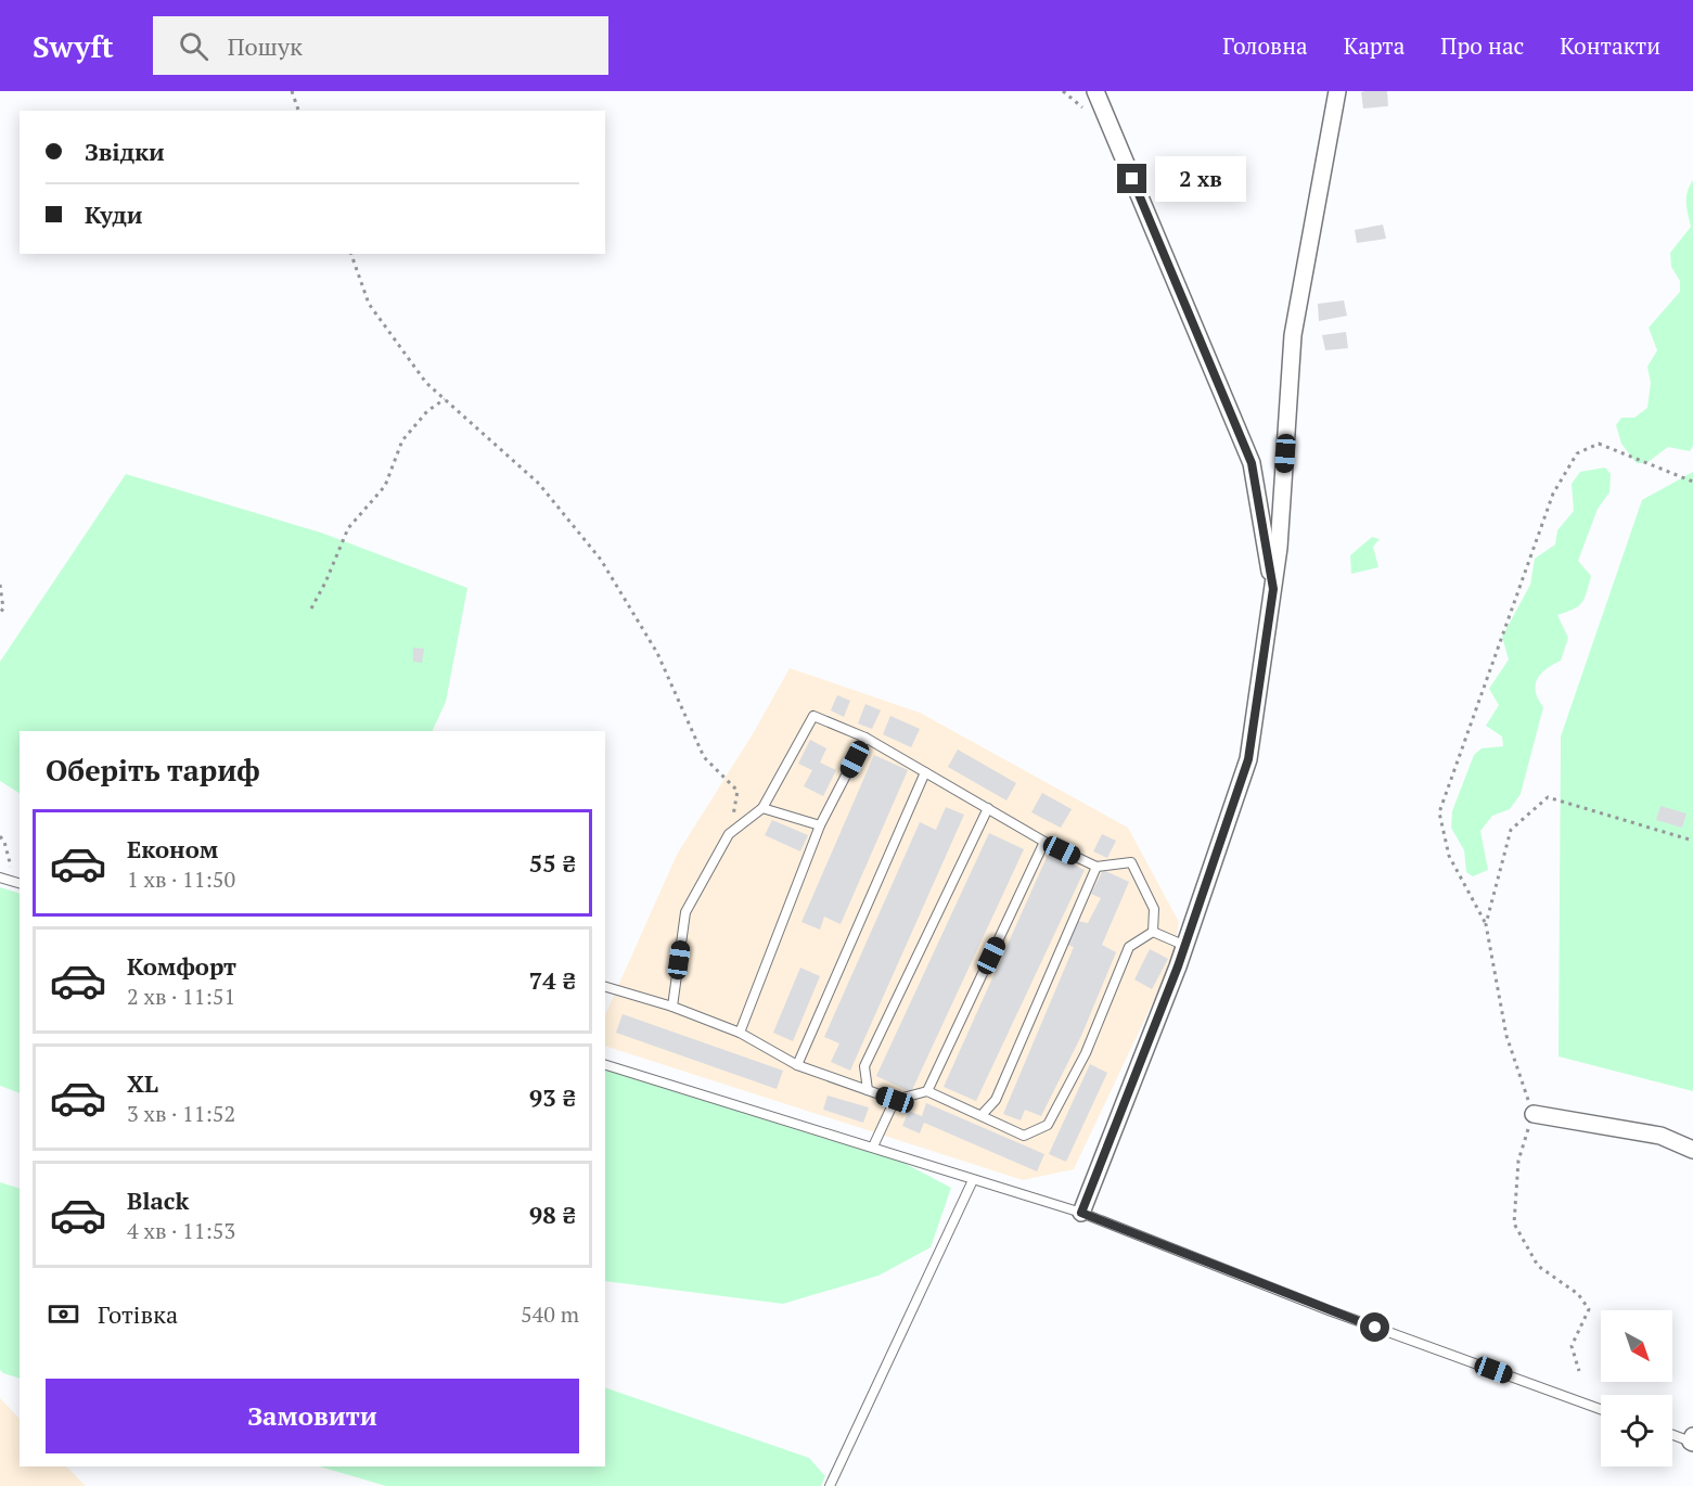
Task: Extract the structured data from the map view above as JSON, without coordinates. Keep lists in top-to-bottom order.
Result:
{
  "north": "bottom right",
  "page": {
    "header": "Swyft",
    "search": "Пошук",
    "nav": [
      "Головна",
      "Карта",
      "Про нас",
      "Контакти"
    ],
    "banner": ["Звідки", "Куди"],
    "bubble": "2 хв",
    "heading": "Оберіть тариф",
    "list": [
      {
        "name": "Економ",
        "note": "1 хв · 11:50",
        "value": "55 ₴"
      },
      {
        "name": "Комфорт",
        "note": "2 хв · 11:51",
        "value": "74 ₴"
      },
      {
        "name": "XL",
        "note": "3 хв · 11:52",
        "value": "93 ₴"
      },
      {
        "name": "Black",
        "note": "4 хв · 11:53",
        "value": "98 ₴"
      }
    ],
    "pay": ["Готівка", "540 m"],
    "buttons": "Замовити"
  }
}
